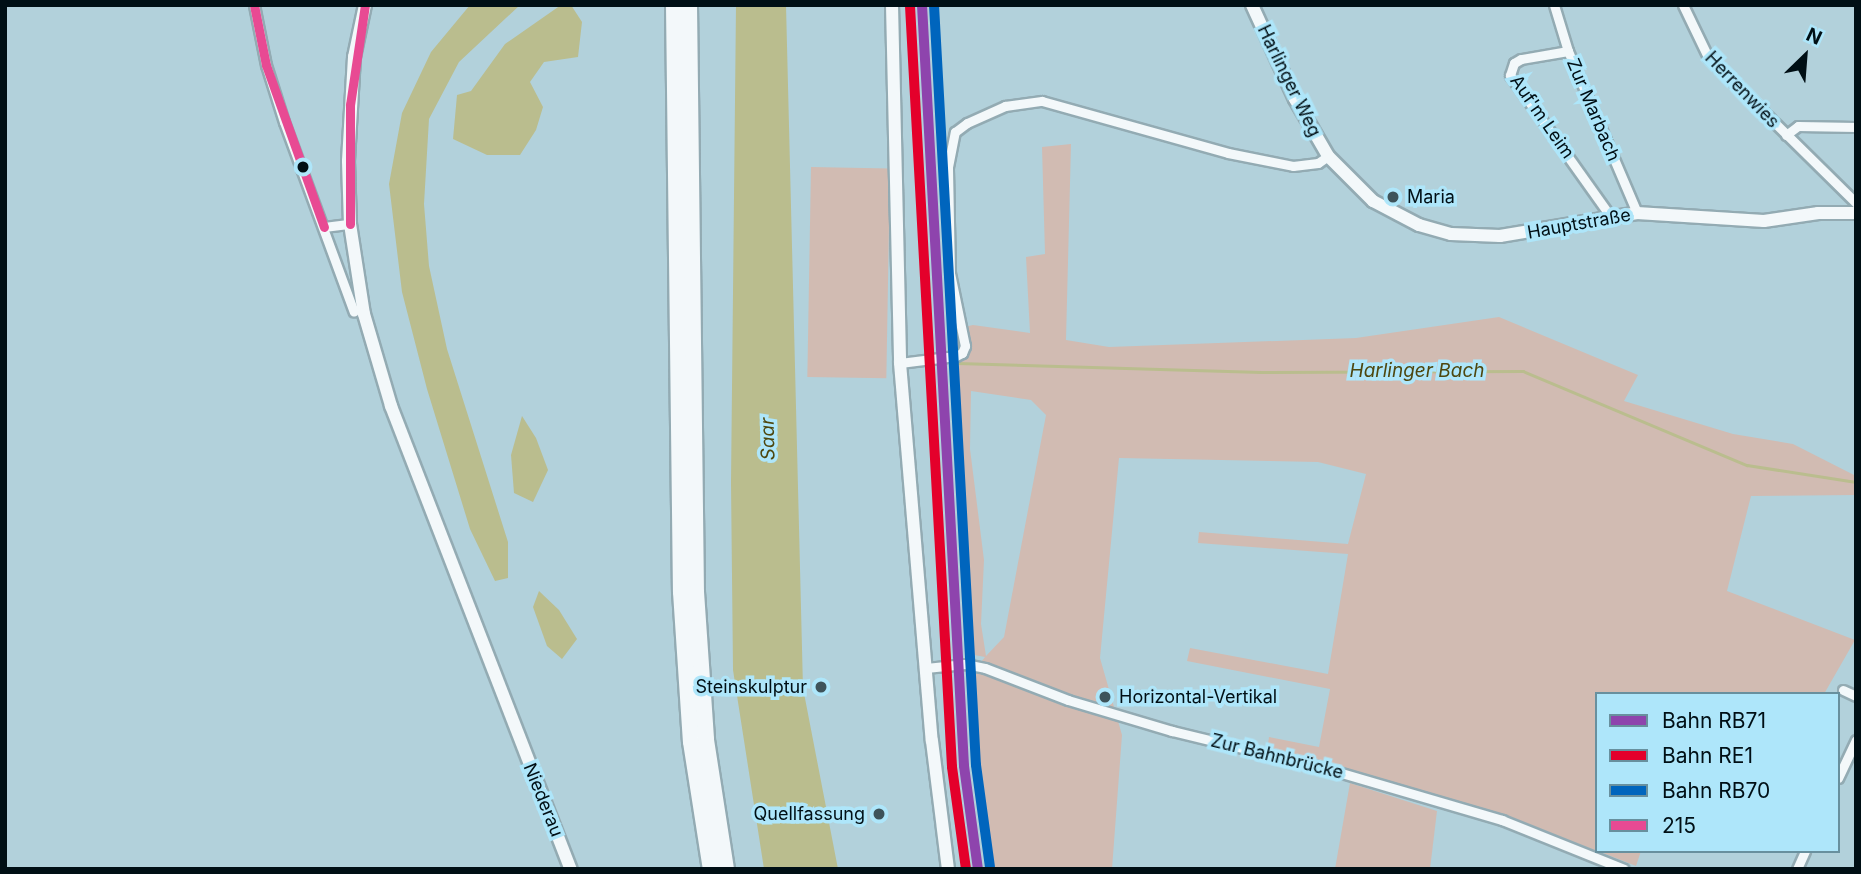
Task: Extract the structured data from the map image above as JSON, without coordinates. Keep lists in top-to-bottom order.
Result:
{
  "streets": {
    "main road": ["Harlinger Weg", "Hauptstraße", "Niederau"],
    "street": [
      "Herrenwies",
      "Zur Marbach",
      "Auf'm Leim",
      "Zur Bahnbrücke"
    ]
  },
  "crossings": [
    ["Harlinger Weg", "Hauptstraße"],
    ["Zur Marbach", "Auf'm Leim"],
    ["Zur Marbach", "Hauptstraße"],
    ["Auf'm Leim", "Hauptstraße"]
  ],
  "water": ["Harlinger Bach", "Saar"],
  "places": [
    "Maria",
    "Steinskulptur",
    "Horizontal-Vertikal",
    "Quellfassung"
  ],
  "lines": [
    "rail line RB71",
    "rail line RB70",
    "transit line 215",
    "rail line RE1"
  ],
  "legend": [
    "Bahn RB71",
    "Bahn RE1",
    "Bahn RB70",
    "215"
  ],
  "north": "top right"
}
